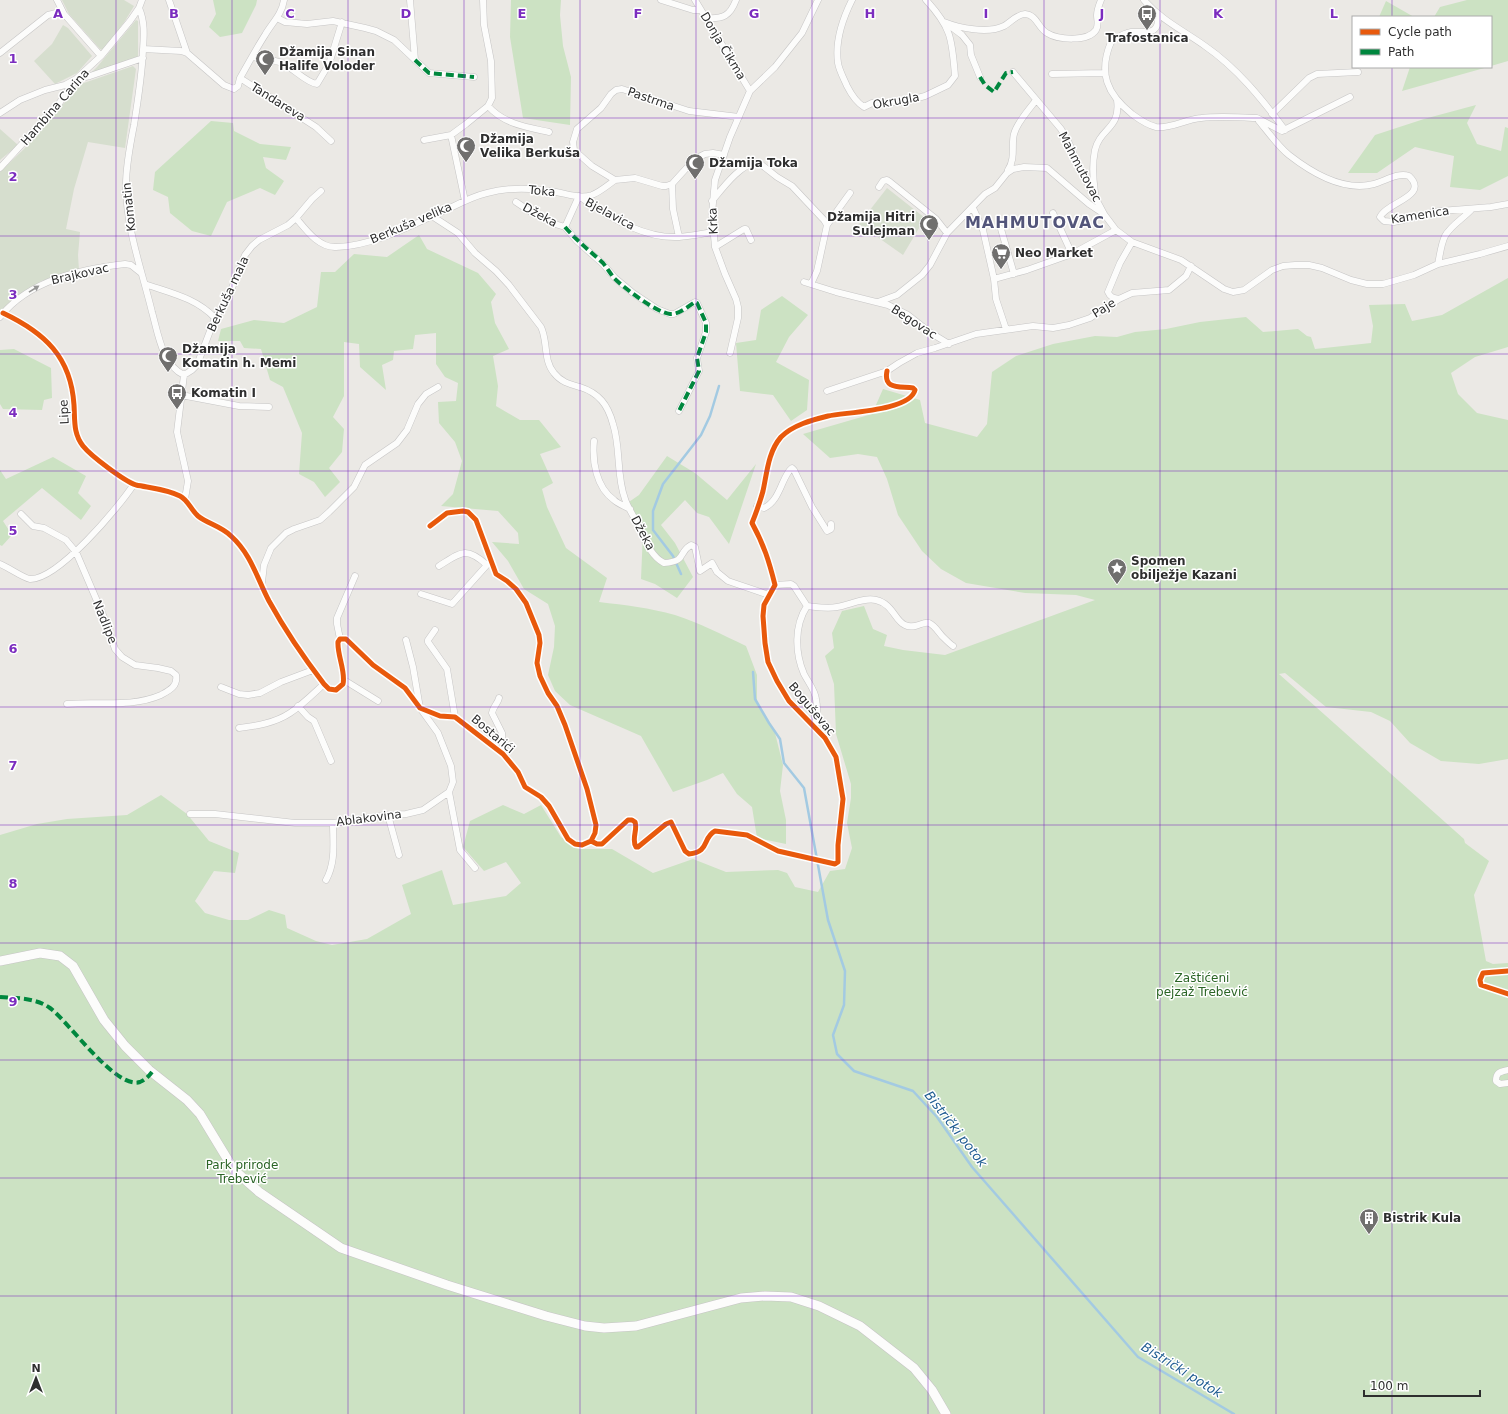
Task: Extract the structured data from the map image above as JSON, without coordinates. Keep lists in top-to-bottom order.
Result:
{
  "streets": {
    "street": [
      "Donja Čikma",
      "Pastrma",
      "Okrugla",
      "Tandareva",
      "Hambina Carina",
      "Mahmutovac",
      "Toka",
      "Komatin",
      "Bjelavica",
      "Džeka",
      "Kamenica",
      "Krka",
      "Berkuša velika",
      "Brajkovac",
      "Berkuša mala",
      "Paje",
      "Begovac",
      "Lipe",
      "Nadlipe",
      "Boguševac",
      "Bostarići",
      "Ablakovina"
    ]
  },
  "crossings": [
    ["Donja Čikma", "Krka"],
    ["Pastrma", "Toka"],
    ["Pastrma", "Krka"],
    ["Hambina Carina", "Komatin"],
    ["Mahmutovac", "Paje"],
    ["Toka", "Bjelavica"],
    ["Toka", "Džeka"],
    ["Toka", "Berkuša velika"],
    ["Komatin", "Brajkovac"],
    ["Komatin", "Berkuša mala"],
    ["Bjelavica", "Džeka"],
    ["Bjelavica", "Krka"],
    ["Džeka", "Berkuša velika"],
    ["Džeka", "Boguševac"],
    ["Berkuša velika", "Berkuša mala"],
    ["Brajkovac", "Lipe"],
    ["Paje", "Begovac"],
    ["Boguševac", "Bostarići"]
  ],
  "one_way": ["Brajkovac"],
  "districts": ["MAHMUTOVAC"],
  "water": ["Bistrički potok"],
  "parks": ["Zaštićeni pejzaž Trebević", "Park prirode Trebević"],
  "places": {
    "bus stop": ["Trafostanica", "Komatin I"],
    "mosque": [
      "Džamija Sinan Halife Voloder",
      "Džamija Velika Berkuša",
      "Džamija Toka",
      "Džamija Hitri Sulejman",
      "Džamija Komatin h. Memi"
    ],
    "supermarket": ["Neo Market"],
    "place": ["Spomen obilježje Kazani"],
    "building": ["Bistrik Kula"]
  },
  "legend": ["Cycle path", "Path"],
  "scale_bar": "100 m",
  "north": "top",
  "grid": {
    "columns": [
      "A",
      "B",
      "C",
      "D",
      "E",
      "F",
      "G",
      "H",
      "I",
      "J",
      "K",
      "L"
    ],
    "rows": [
      "1",
      "2",
      "3",
      "4",
      "5",
      "6",
      "7",
      "8",
      "9"
    ]
  }
}
